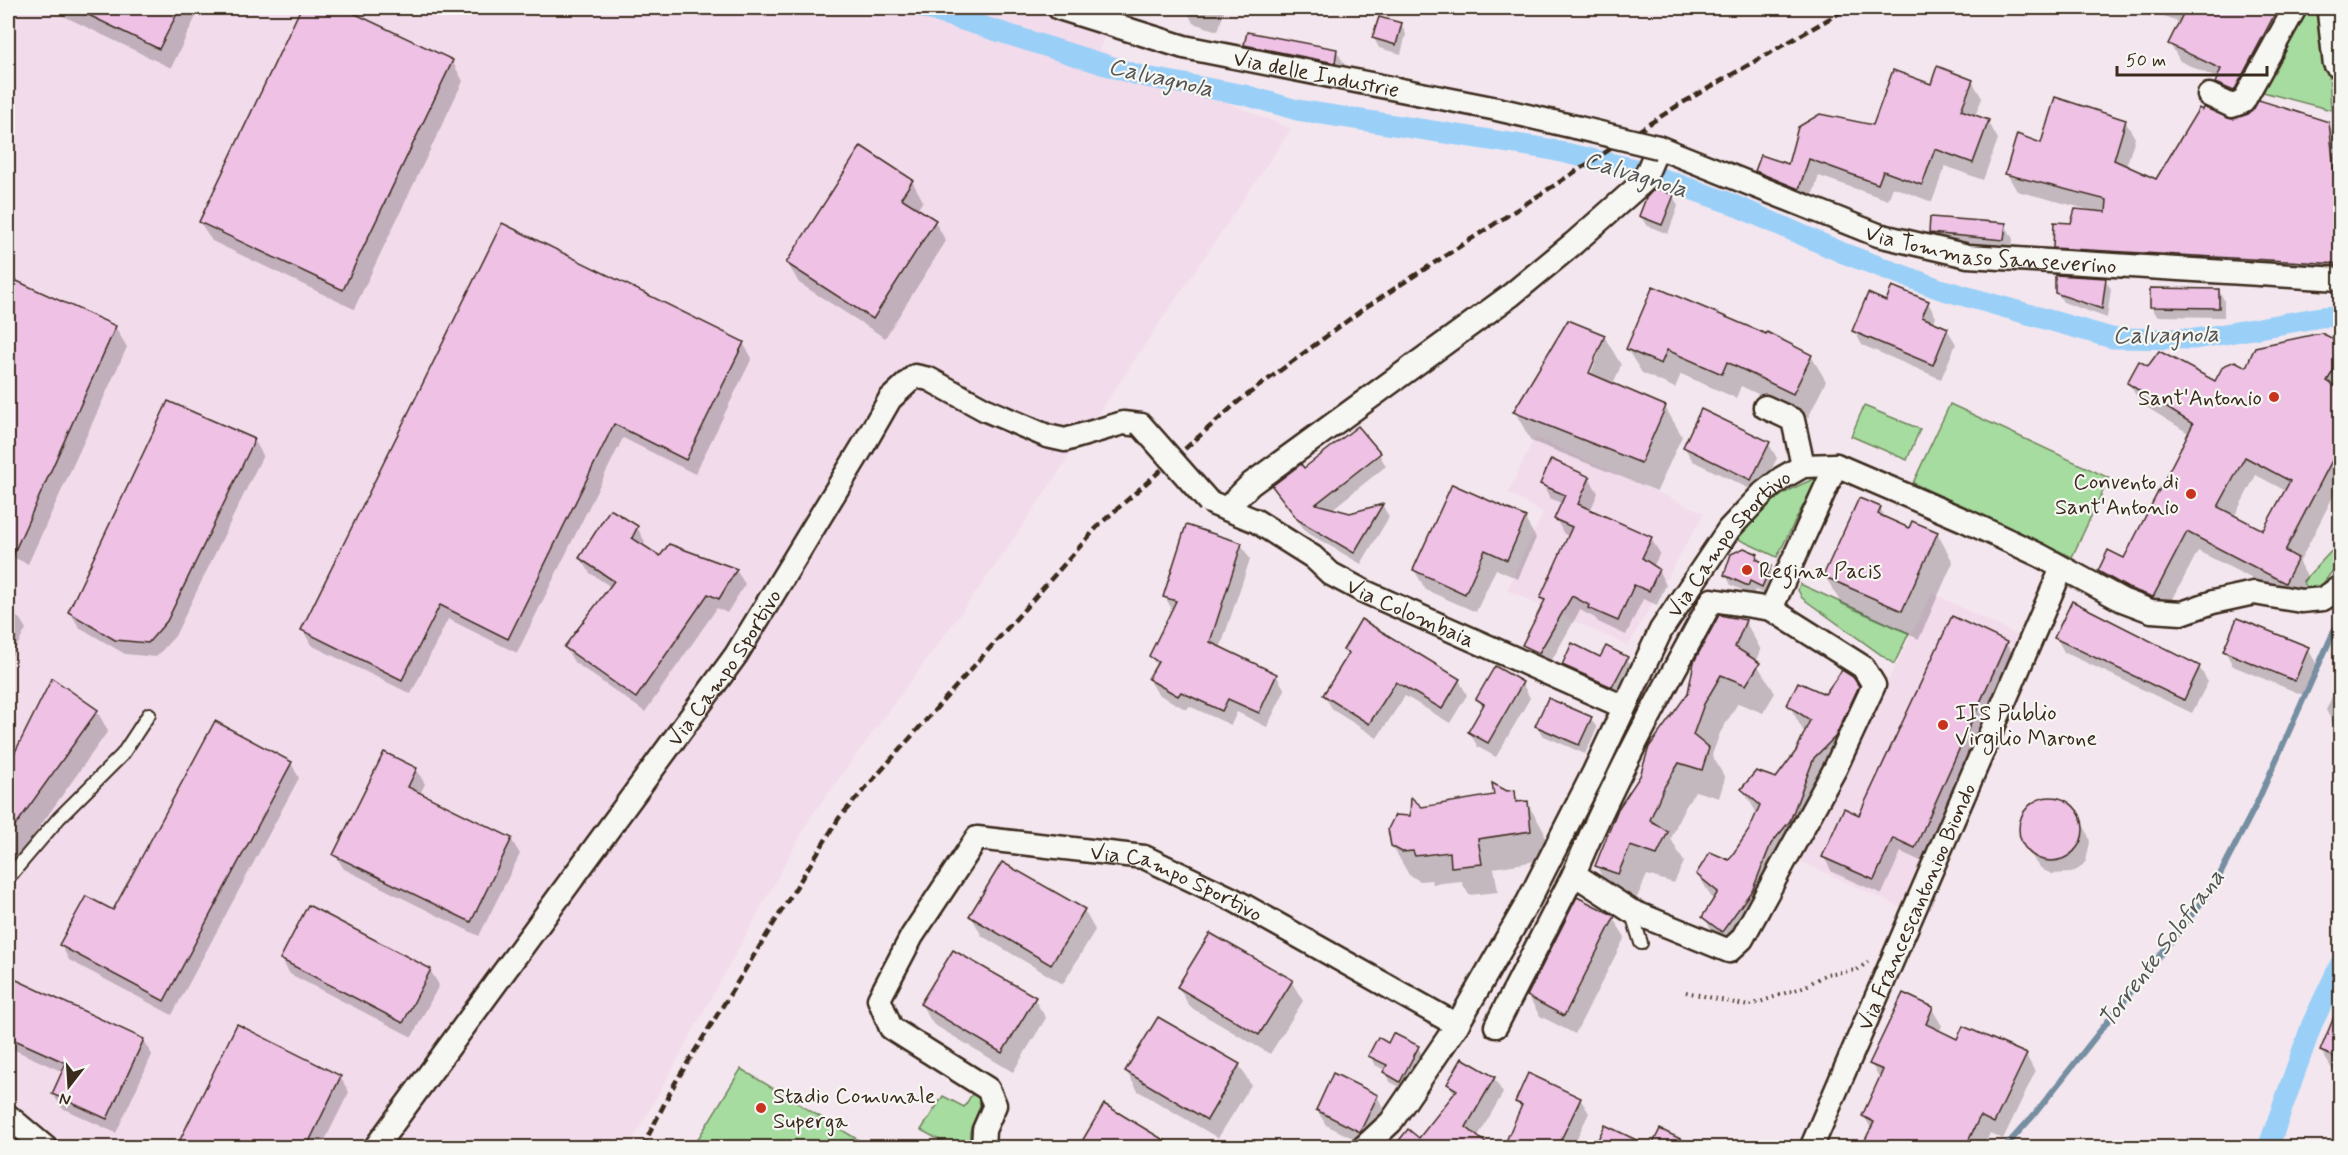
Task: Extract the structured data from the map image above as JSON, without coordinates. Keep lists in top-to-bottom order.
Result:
{
  "streets": {
    "street": [
      "Via delle Industrie",
      "Via Tommaso Sanseverino",
      "Via Campo Sportivo",
      "Via Colombaia",
      "Via Francescantonioo Biondo"
    ]
  },
  "crossings": [
    ["Via delle Industrie", "Via Tommaso Sanseverino"],
    ["Via Campo Sportivo", "Via Colombaia"],
    ["Via Campo Sportivo", "Via Francescantonioo Biondo"]
  ],
  "water": ["Calvagnola", "Torrente Solofrana"],
  "places": [
    "Sant'Antonio",
    "Convento di Sant'Antonio",
    "Regina Pacis",
    "IIS Publio Virgilio Marone",
    "Stadio Comunale Superga"
  ],
  "scale_bar": "50 m",
  "north": "bottom"
}
